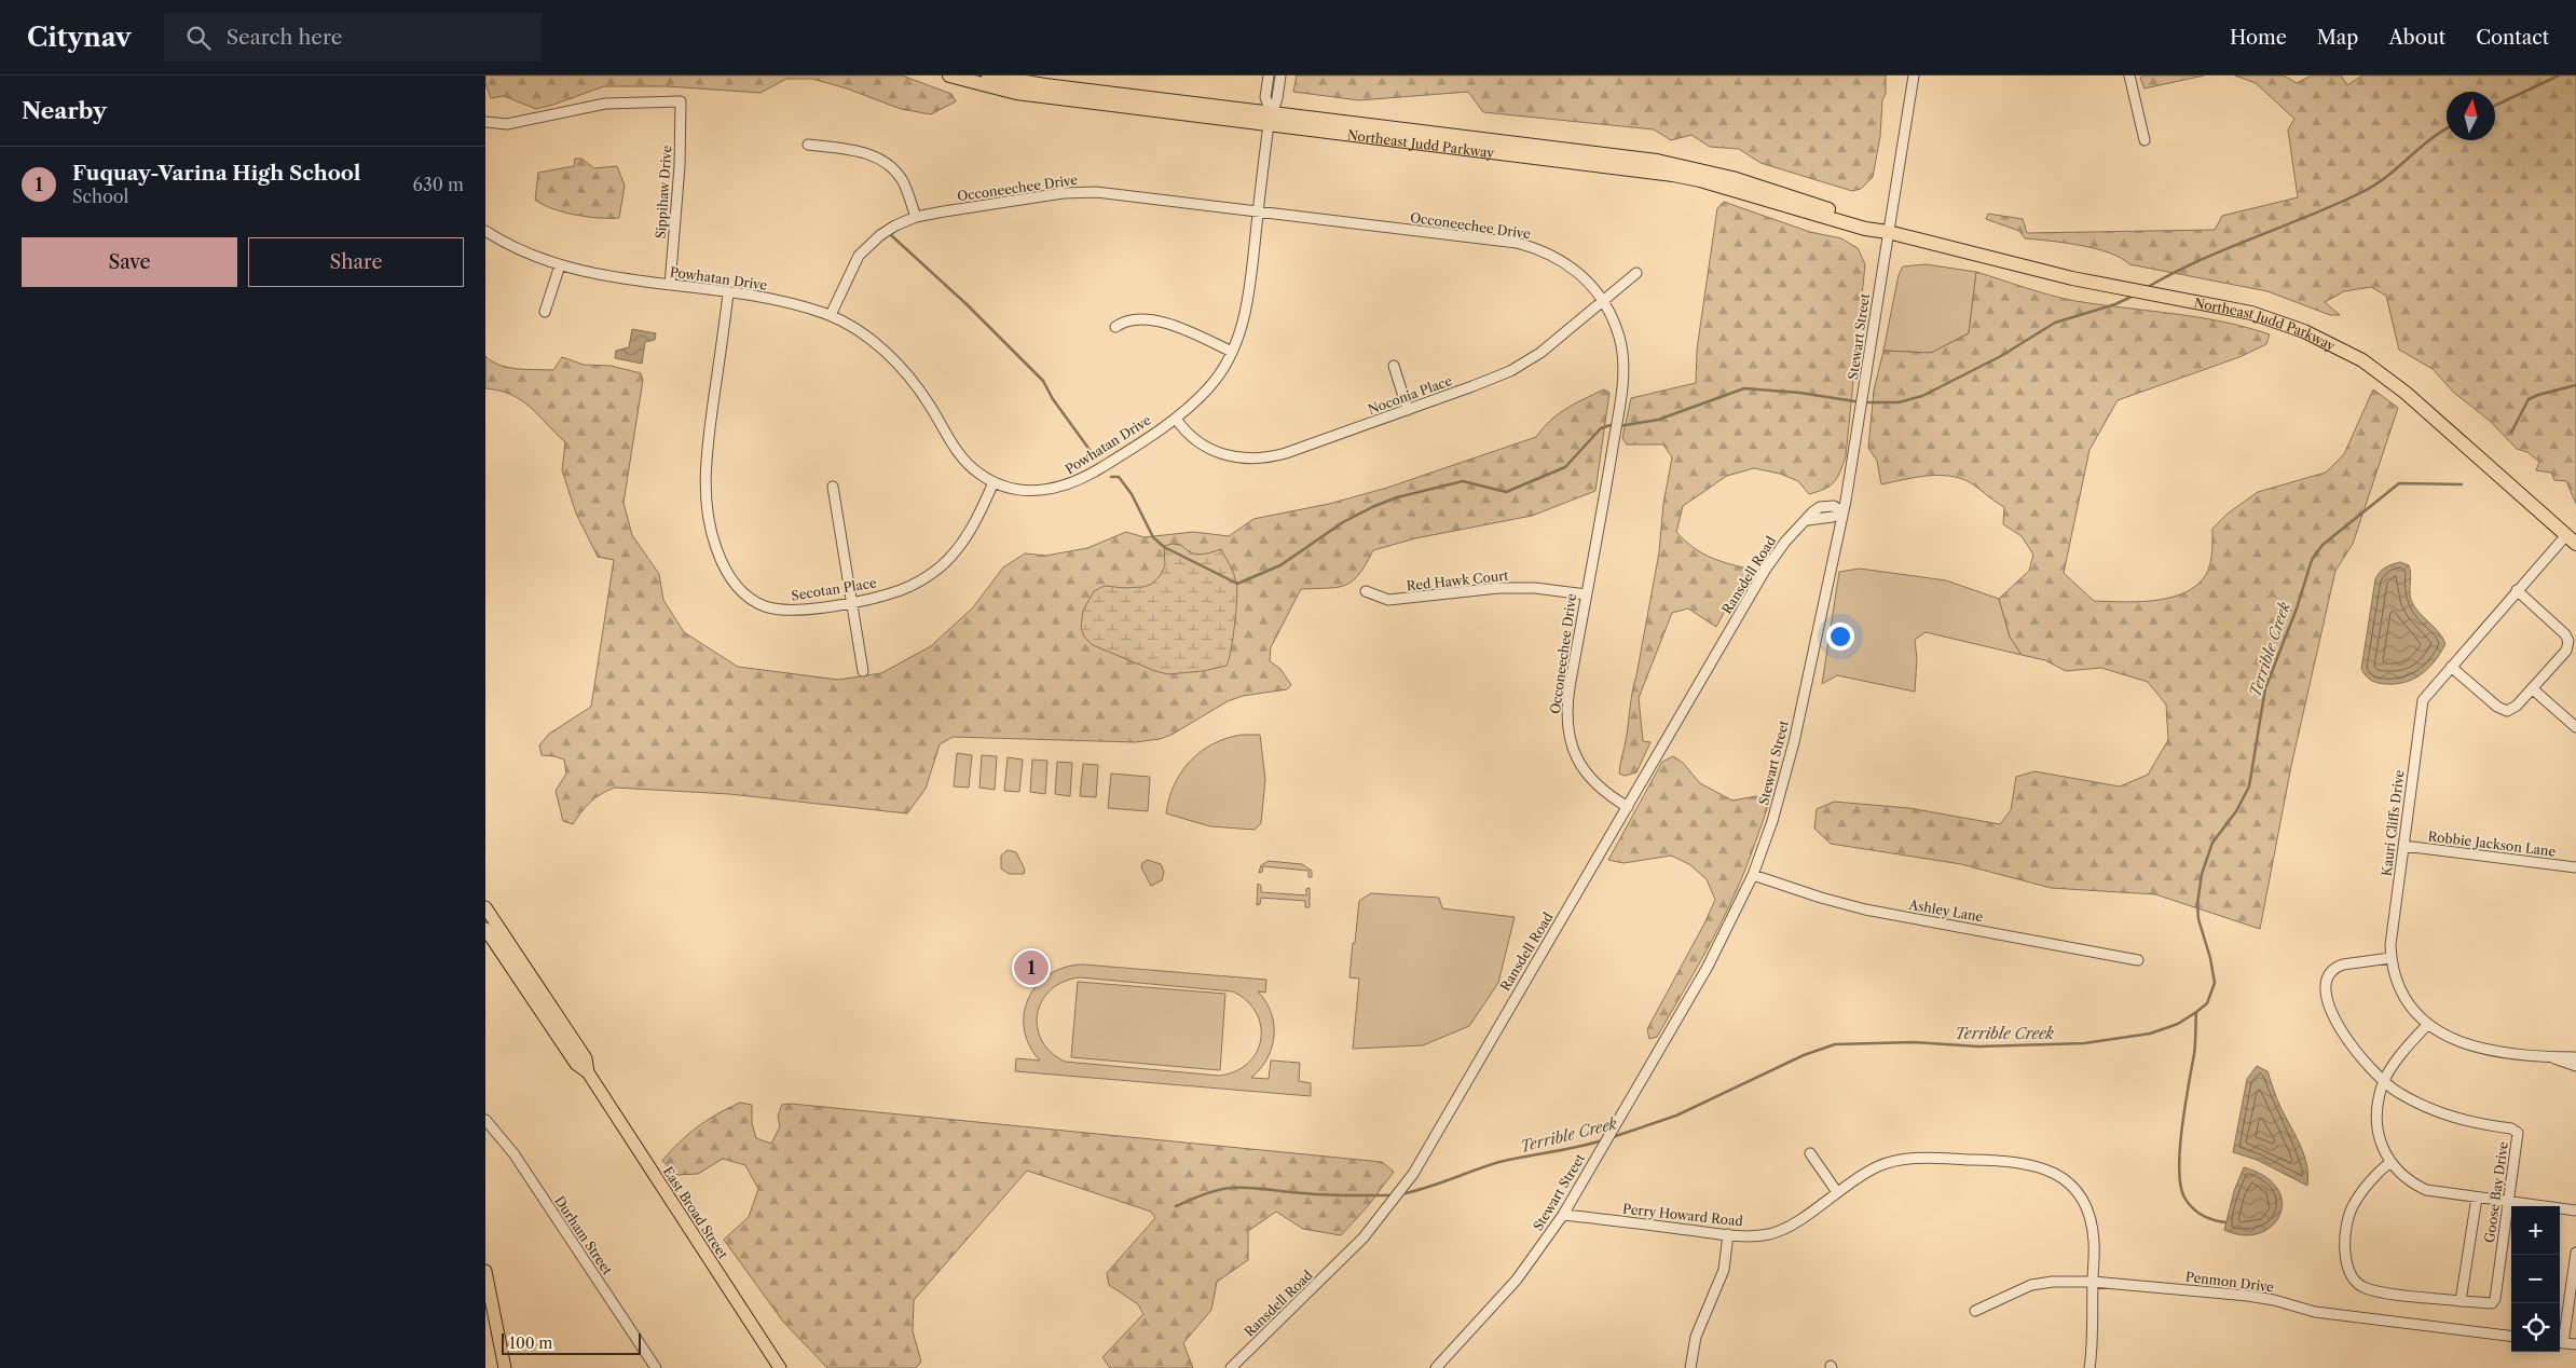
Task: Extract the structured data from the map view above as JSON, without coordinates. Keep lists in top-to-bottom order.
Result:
{
  "streets": {
    "highway": ["Northeast Judd Parkway"],
    "main road": ["East Broad Street"],
    "street": [
      "Occoneechee Drive",
      "Sippihaw Drive",
      "Powhatan Drive",
      "Stewart Street",
      "Noconia Place",
      "Ransdell Road",
      "Red Hawk Court",
      "Secotan Place",
      "Kauri Cliffs Drive",
      "Robbie Jackson Lane",
      "Ashley Lane",
      "Goose Bay Drive",
      "Perry Howard Road",
      "Durham Street",
      "Penmon Drive"
    ]
  },
  "crossings": [
    ["Northeast Judd Parkway", "Powhatan Drive"],
    ["Northeast Judd Parkway", "Stewart Street"],
    ["Northeast Judd Parkway", "Kauri Cliffs Drive"],
    ["Occoneechee Drive", "Powhatan Drive"],
    ["Occoneechee Drive", "Noconia Place"],
    ["Occoneechee Drive", "Ransdell Road"],
    ["Occoneechee Drive", "Red Hawk Court"],
    ["Sippihaw Drive", "Powhatan Drive"],
    ["Powhatan Drive", "Noconia Place"],
    ["Powhatan Drive", "Secotan Place"],
    ["Stewart Street", "Ransdell Road"],
    ["Stewart Street", "Ashley Lane"],
    ["Stewart Street", "Perry Howard Road"],
    ["Kauri Cliffs Drive", "Robbie Jackson Lane"],
    ["Kauri Cliffs Drive", "Goose Bay Drive"],
    ["Perry Howard Road", "Penmon Drive"]
  ],
  "water": ["Terrible Creek"],
  "scale_bar": "100 m",
  "north": "top",
  "page": {
    "header": "Citynav",
    "search": "Search here",
    "nav": [
      "Home",
      "Map",
      "About",
      "Contact"
    ],
    "heading": "Nearby",
    "list": [
      {
        "mark": "1",
        "name": "Fuquay-Varina High School",
        "note": "School",
        "value": "630 m"
      }
    ],
    "buttons": ["Save", "Share"],
    "pins": "1",
    "map_buttons": ["+", "−"],
    "scale": "100 m"
  }
}
